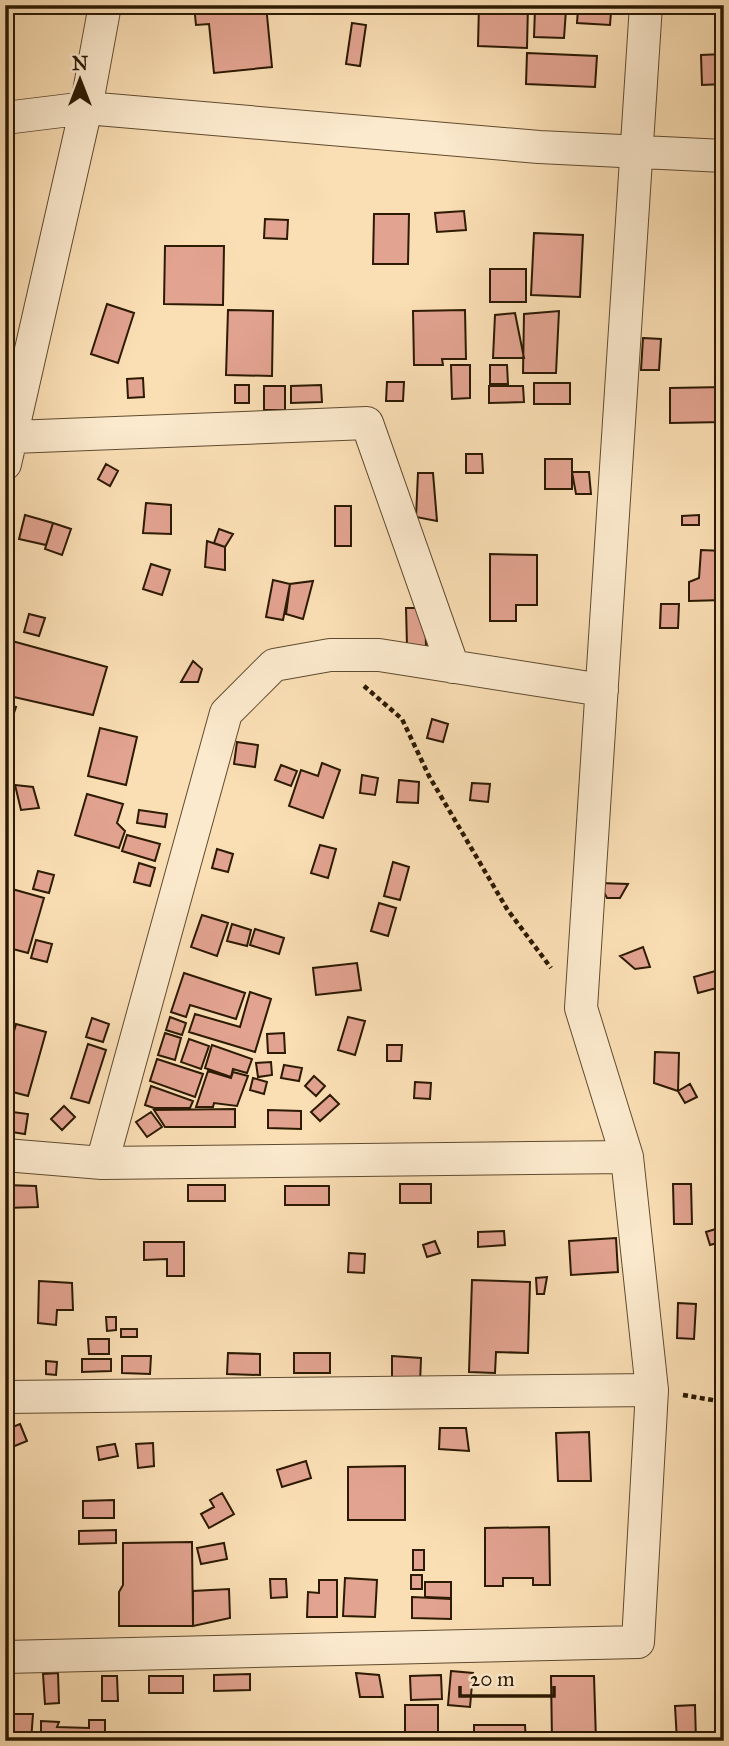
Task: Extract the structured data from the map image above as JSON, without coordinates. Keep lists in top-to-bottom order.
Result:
{
  "scale_bar": "20 m",
  "north": "top"
}
